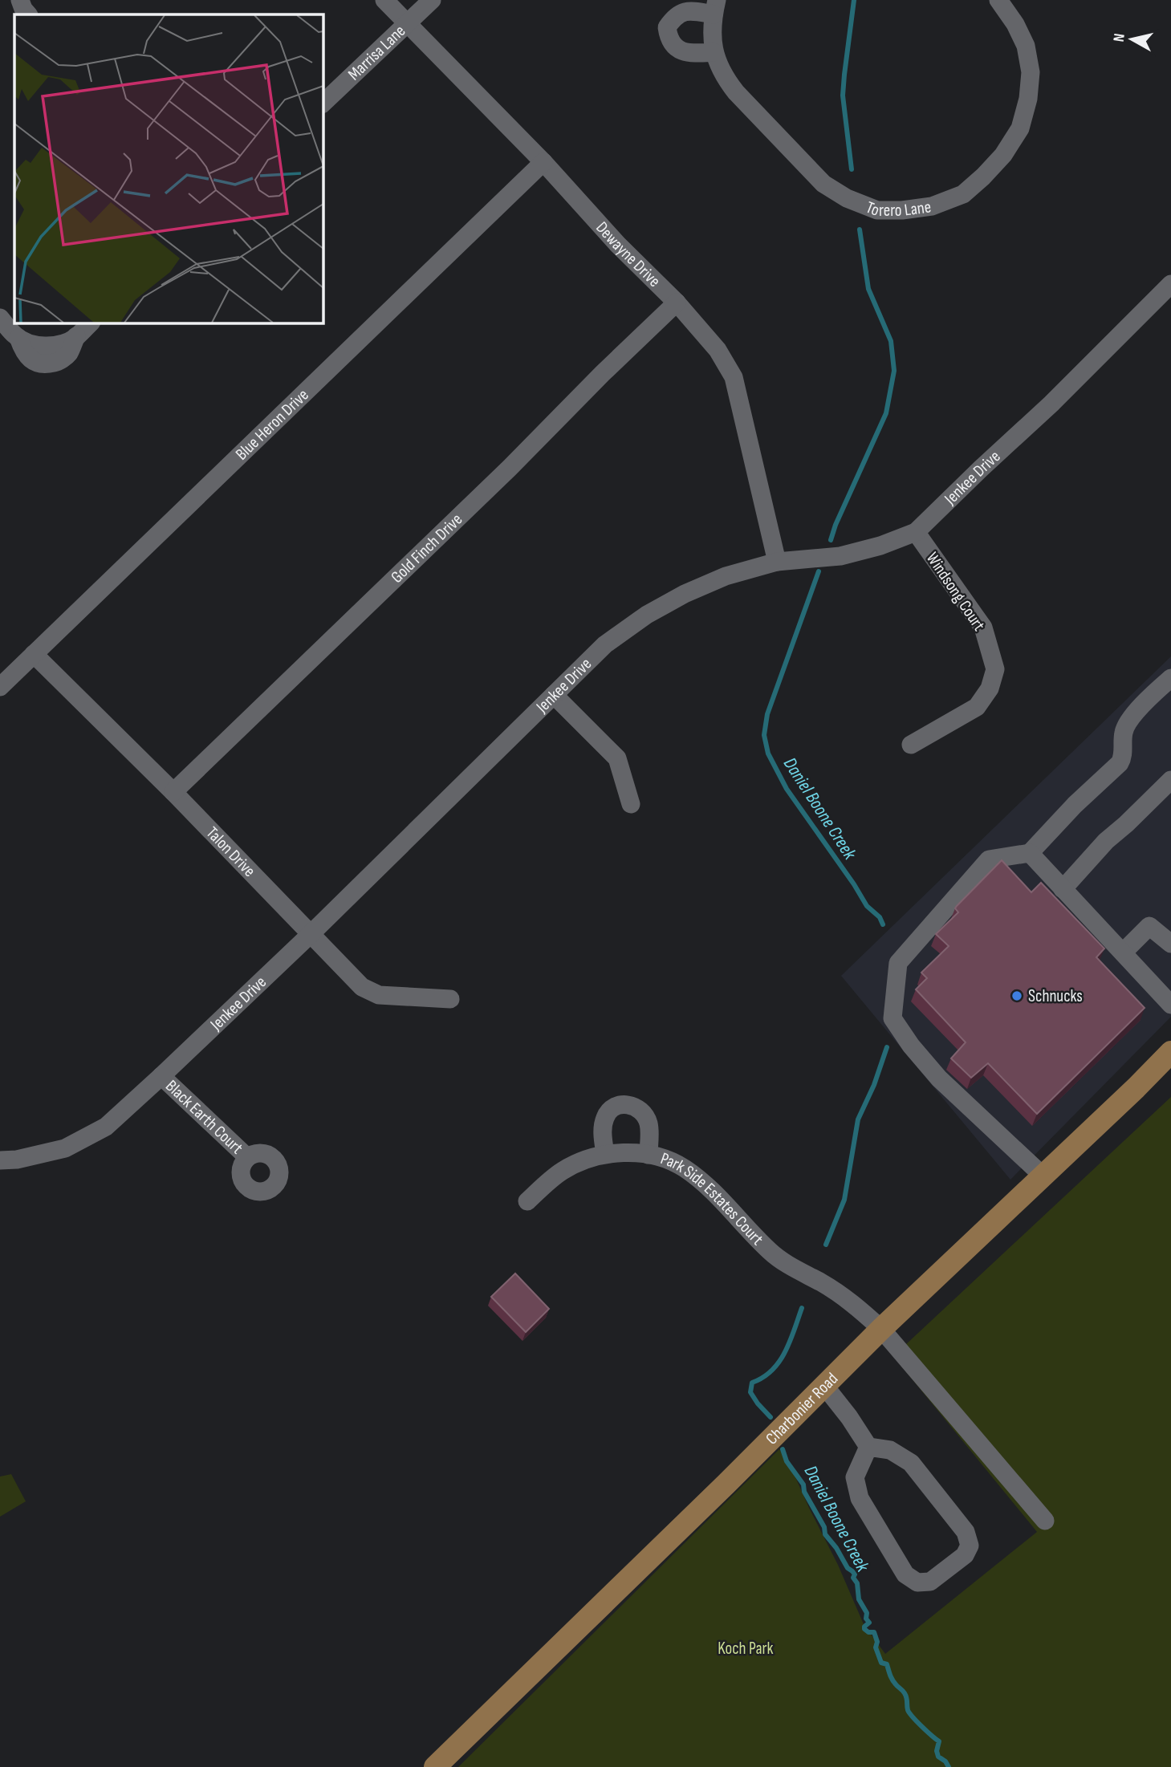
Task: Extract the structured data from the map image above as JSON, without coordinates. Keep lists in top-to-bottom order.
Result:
{
  "streets": {
    "main road": ["Charbonier Road"],
    "street": [
      "Marrisa Lane",
      "Torero Lane",
      "Dewayne Drive",
      "Blue Heron Drive",
      "Jenkee Drive",
      "Gold Finch Drive",
      "Windsong Court",
      "Talon Drive",
      "Black Earth Court",
      "Park Side Estates Court"
    ]
  },
  "crossings": [
    ["Marrisa Lane", "Dewayne Drive"],
    ["Dewayne Drive", "Blue Heron Drive"],
    ["Dewayne Drive", "Jenkee Drive"],
    ["Dewayne Drive", "Gold Finch Drive"],
    ["Blue Heron Drive", "Talon Drive"],
    ["Jenkee Drive", "Windsong Court"],
    ["Jenkee Drive", "Talon Drive"],
    ["Jenkee Drive", "Black Earth Court"],
    ["Gold Finch Drive", "Talon Drive"],
    ["Park Side Estates Court", "Charbonier Road"]
  ],
  "water": ["Daniel Boone Creek"],
  "parks": ["Koch Park"],
  "places": ["Schnucks"],
  "north": "left"
}
